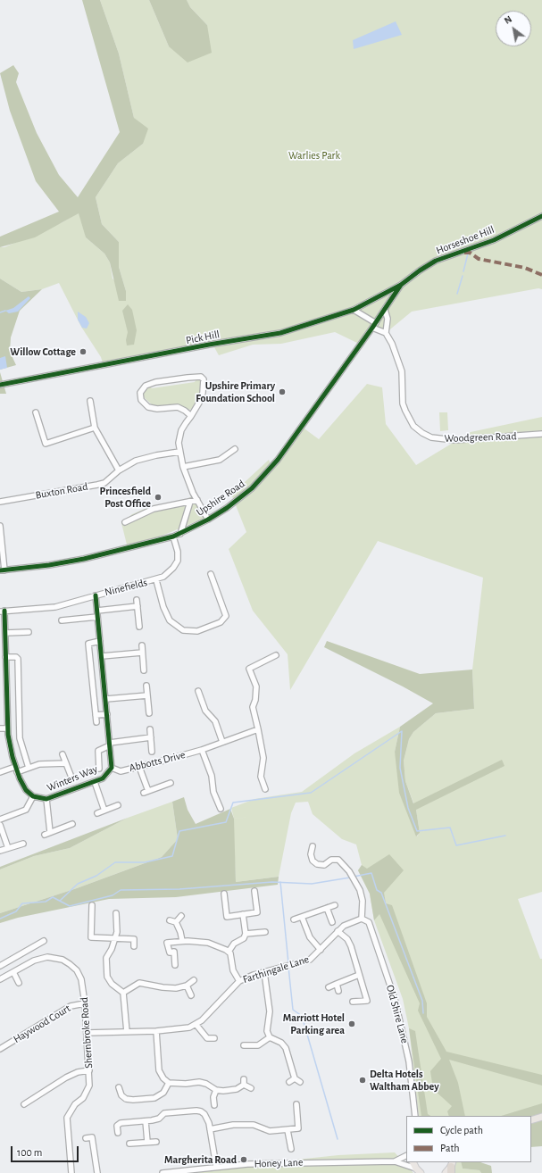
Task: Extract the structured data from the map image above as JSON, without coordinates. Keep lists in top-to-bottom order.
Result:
{
  "streets": {
    "street": [
      "Horseshoe Hill",
      "Pick Hill",
      "Woodgreen Road",
      "Buxton Road",
      "Upshire Road",
      "Ninefields",
      "Abbotts Drive",
      "Winters Way",
      "Farthingale Lane",
      "Old Shire Lane",
      "Haywood Court",
      "Shernbroke Road",
      "Honey Lane"
    ]
  },
  "crossings": [
    ["Horseshoe Hill", "Pick Hill"],
    ["Horseshoe Hill", "Woodgreen Road"],
    ["Horseshoe Hill", "Upshire Road"],
    ["Upshire Road", "Ninefields"],
    ["Ninefields", "Winters Way"],
    ["Abbotts Drive", "Winters Way"],
    ["Farthingale Lane", "Old Shire Lane"],
    ["Haywood Court", "Shernbroke Road"]
  ],
  "parks": ["Warlies Park"],
  "places": [
    "Willow Cottage",
    "Upshire Primary Foundation School",
    "Princesfield Post Office",
    "Marriott Hotel Parking area",
    "Delta Hotels Waltham Abbey",
    "Margherita Road"
  ],
  "legend": ["Cycle path", "Path"],
  "scale_bar": "100 m",
  "north": "top left"
}
